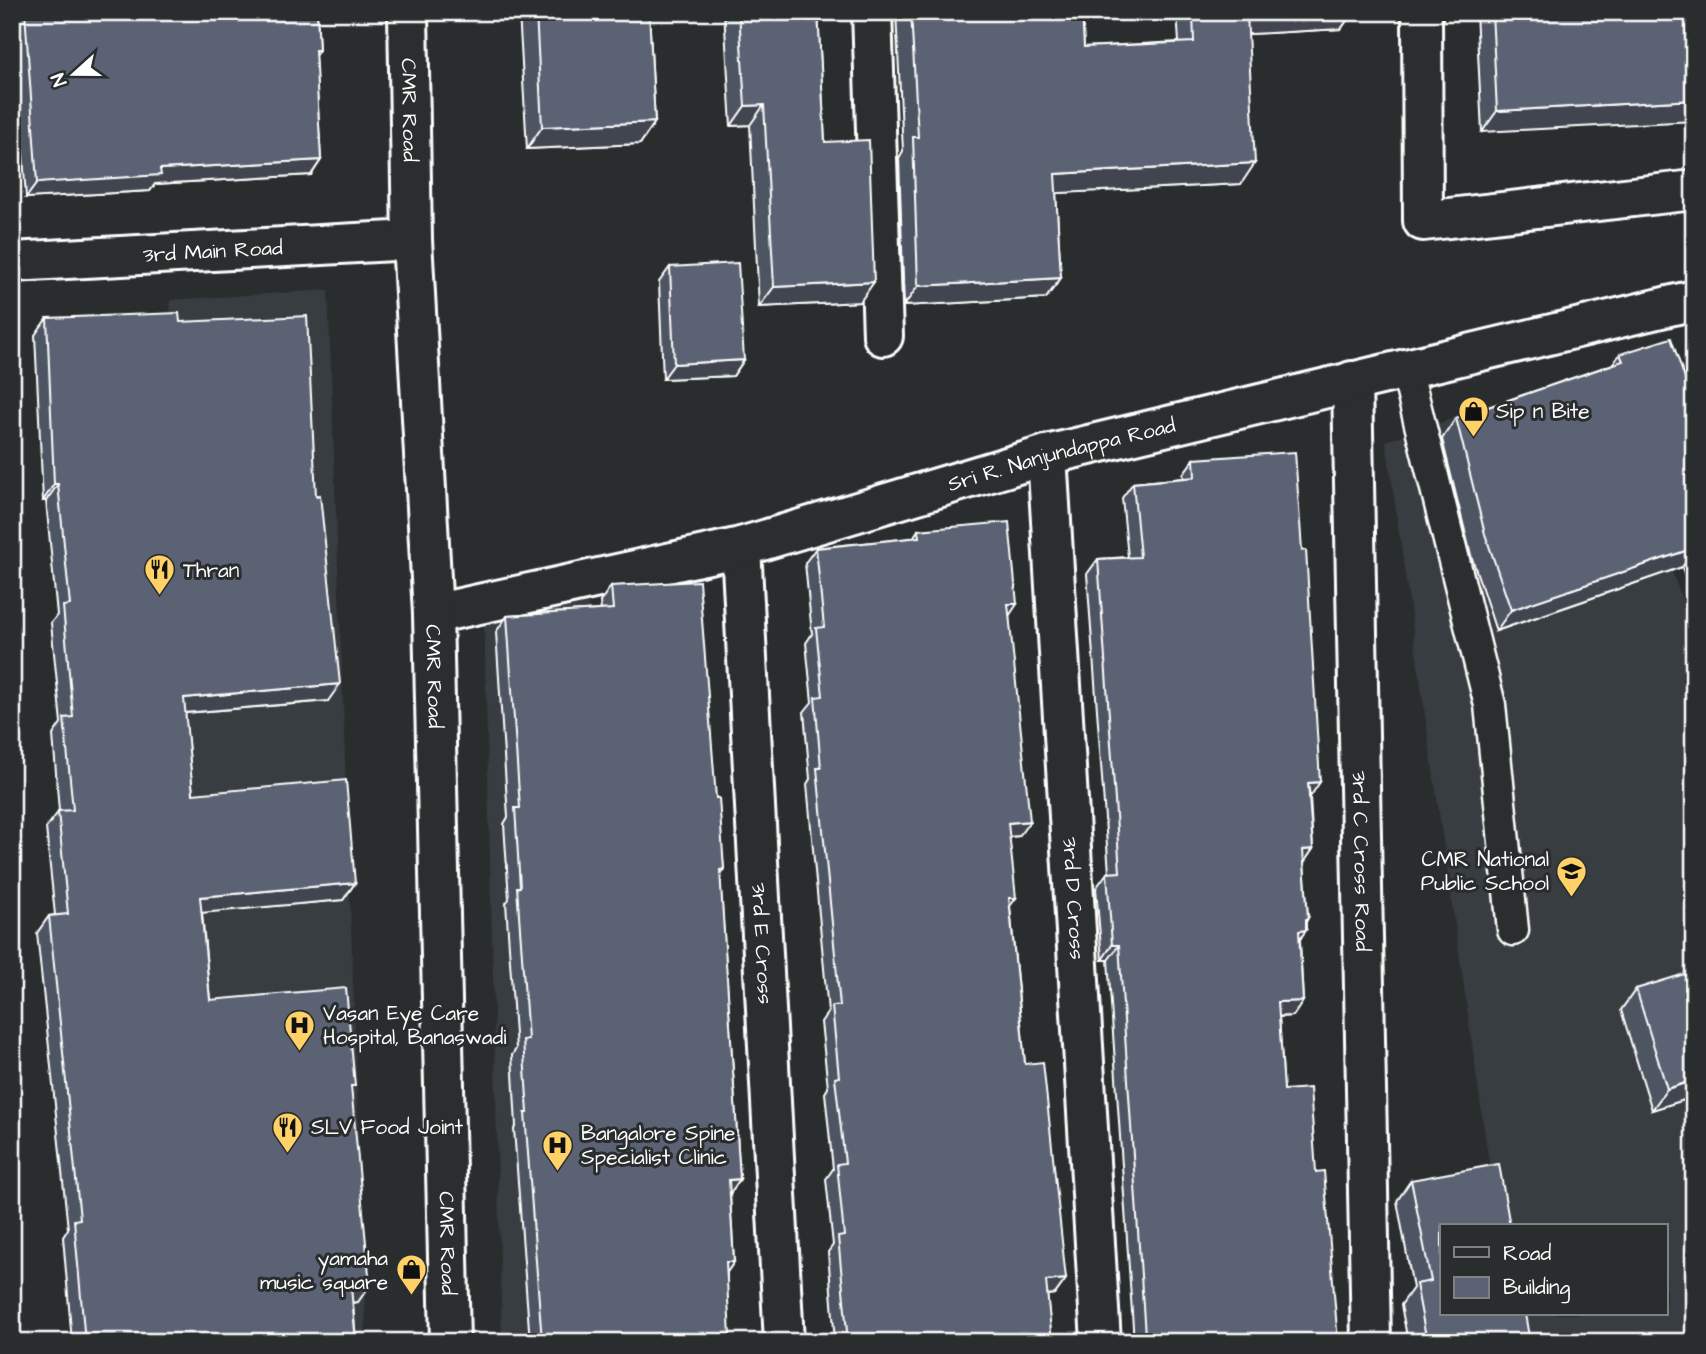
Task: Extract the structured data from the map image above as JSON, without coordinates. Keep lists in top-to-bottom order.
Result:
{
  "streets": {
    "street": [
      "CMR Road",
      "3rd Main Road",
      "Sri R. Nanjundappa Road",
      "3rd C Cross Road",
      "3rd D Cross",
      "3rd E Cross"
    ]
  },
  "crossings": [
    ["CMR Road", "3rd Main Road"],
    ["CMR Road", "Sri R. Nanjundappa Road"],
    ["Sri R. Nanjundappa Road", "3rd C Cross Road"],
    ["Sri R. Nanjundappa Road", "3rd D Cross"],
    ["Sri R. Nanjundappa Road", "3rd E Cross"]
  ],
  "places": {
    "shop": ["Sip n Bite", "yamaha music square"],
    "restaurant": ["Thran", "SLV Food Joint"],
    "school or university": ["CMR National Public School"],
    "hospital": ["Vasan Eye Care Hospital, Banaswadi", "Bangalore Spine Specialist Clinic"]
  },
  "legend": ["Road", "Building"],
  "north": "left"
}
